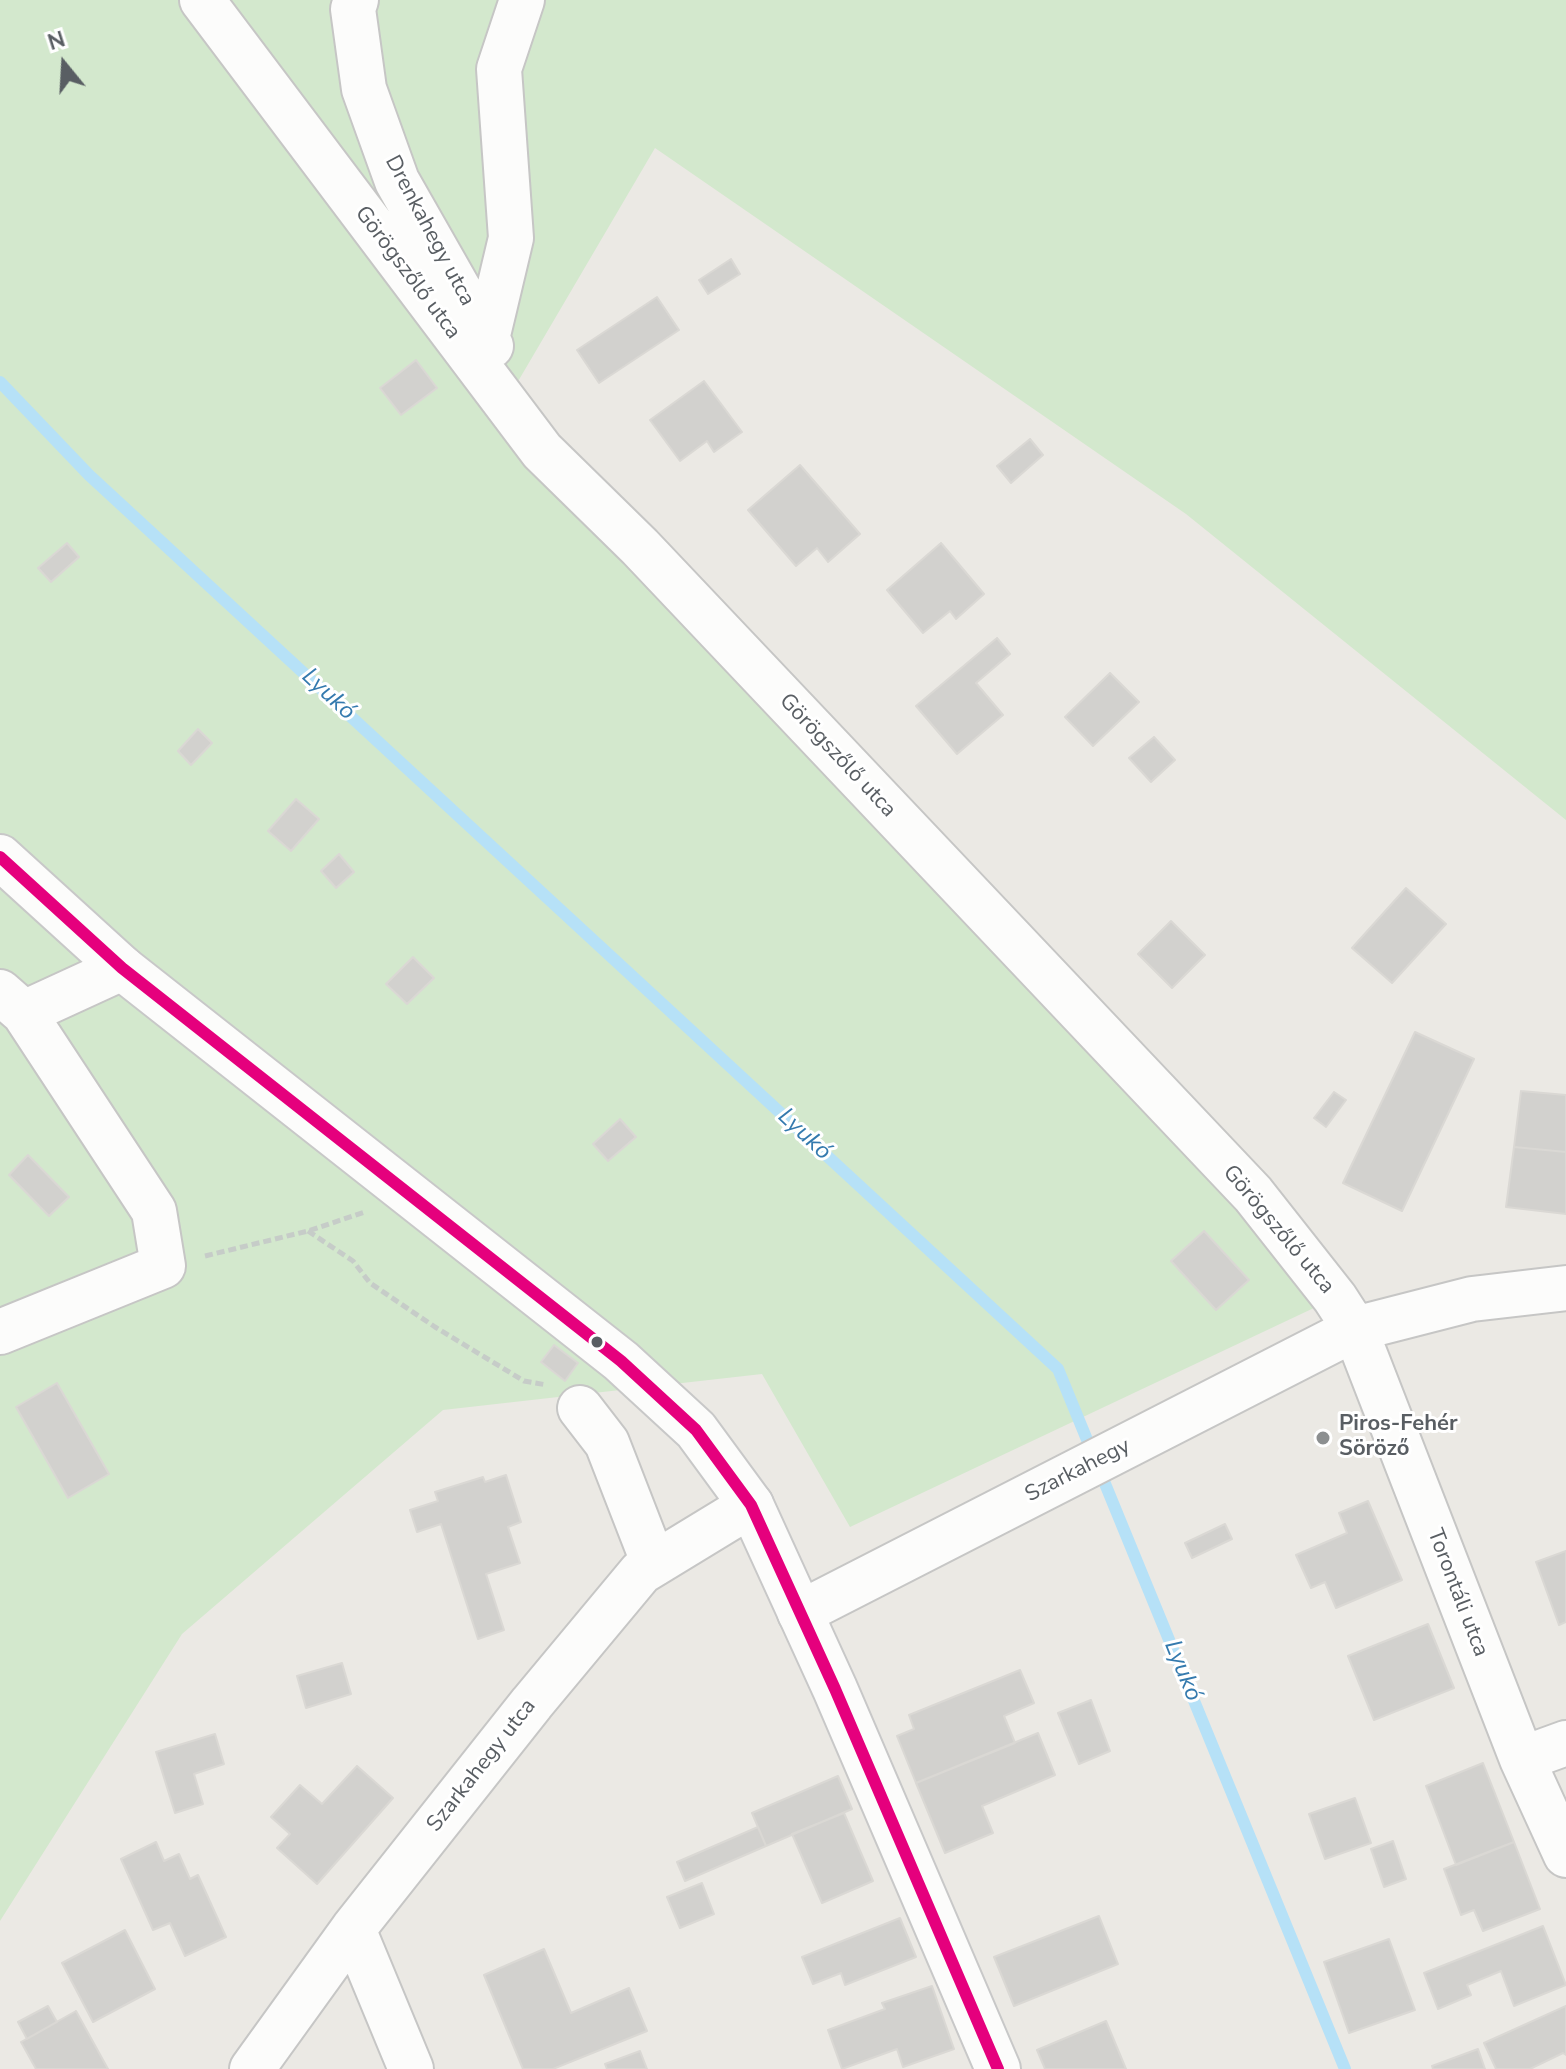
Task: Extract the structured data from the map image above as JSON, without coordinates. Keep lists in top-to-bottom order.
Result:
{
  "streets": {
    "street": [
      "Drenkahegy utca",
      "Görögszőlő utca",
      "Szarkahegy",
      "Torontáli utca",
      "Szarkahegy utca"
    ]
  },
  "crossings": [
    ["Drenkahegy utca", "Görögszőlő utca"],
    ["Görögszőlő utca", "Szarkahegy"],
    ["Görögszőlő utca", "Torontáli utca"],
    ["Szarkahegy", "Torontáli utca"]
  ],
  "water": ["Lyukó"],
  "places": ["Piros-Fehér Söröző"],
  "north": "top"
}
